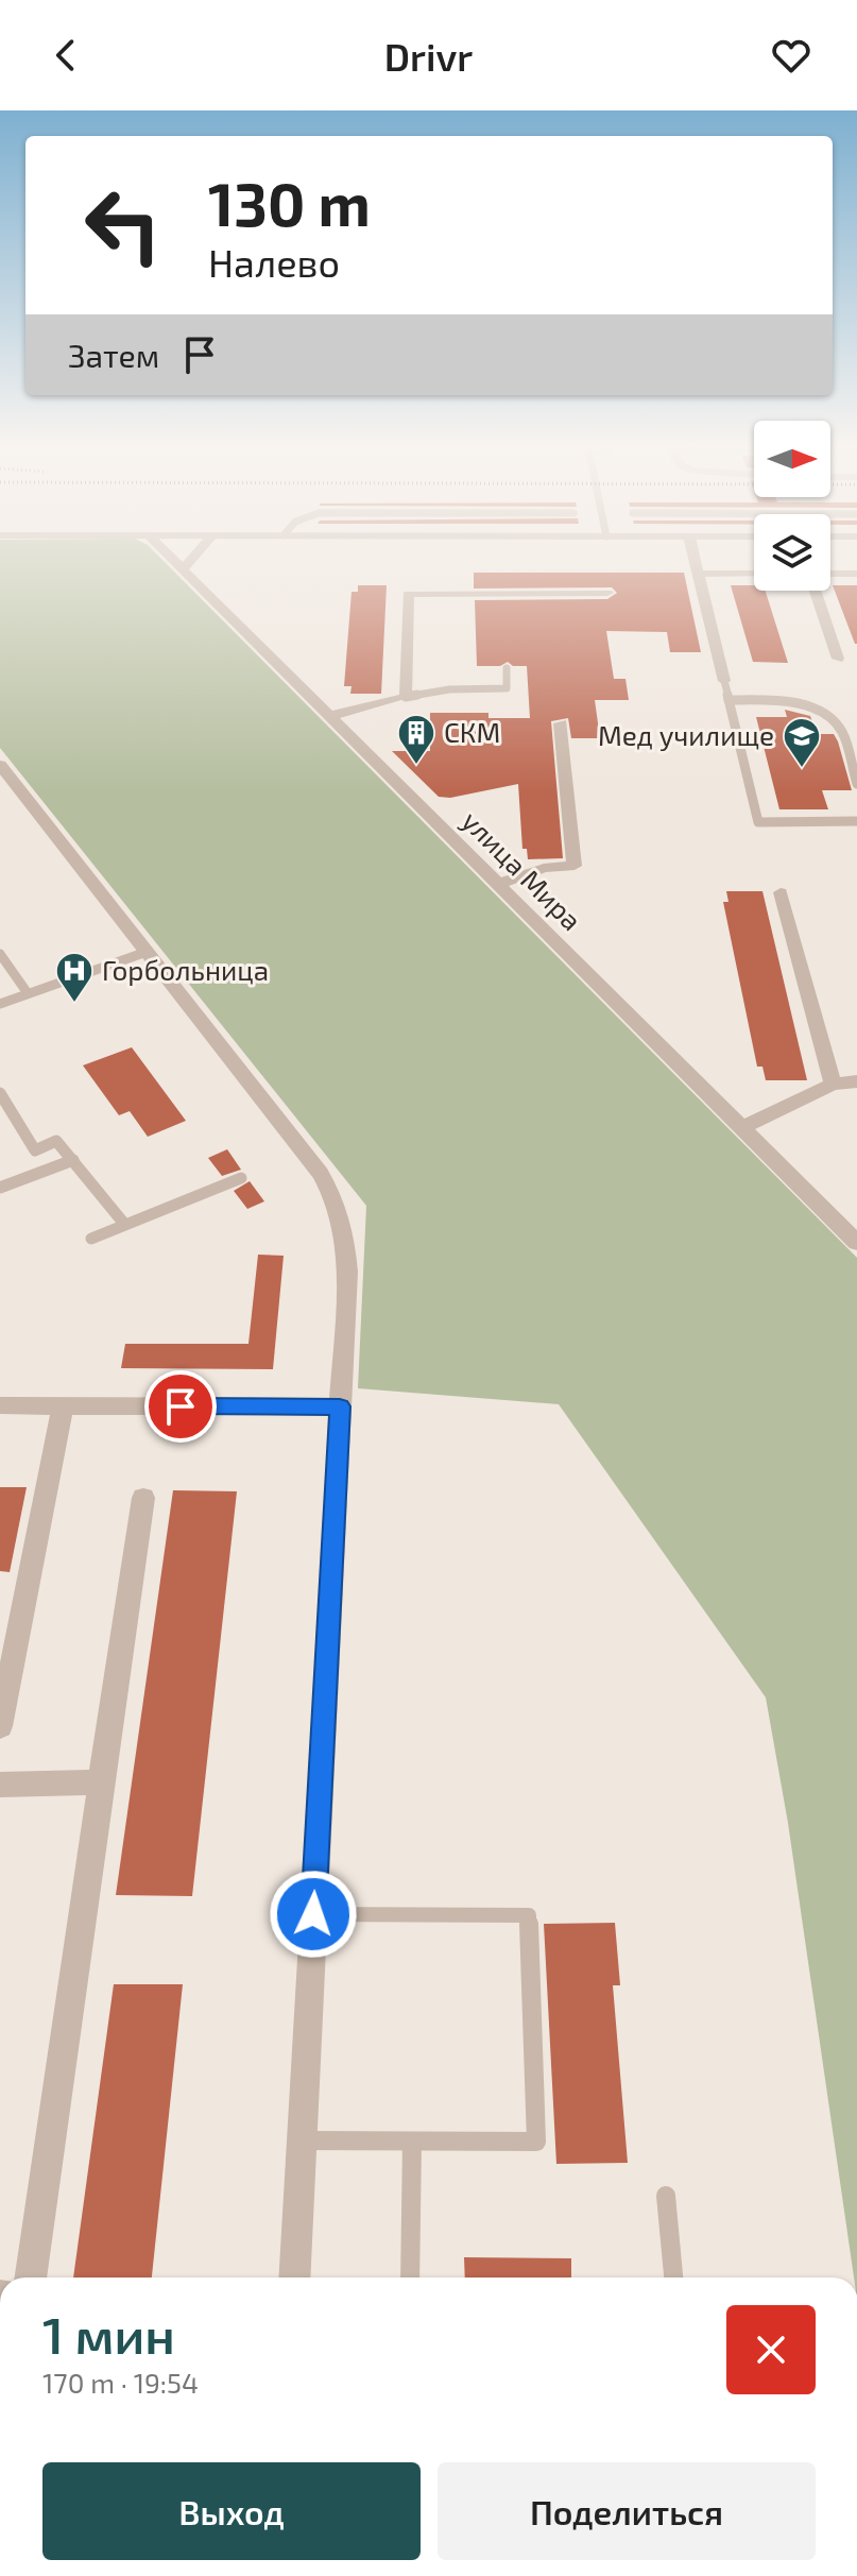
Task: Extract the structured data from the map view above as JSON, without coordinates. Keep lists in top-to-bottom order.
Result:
{
  "streets": {
    "street": ["улица Мира"]
  },
  "places": {
    "building": ["СКМ"],
    "school or university": ["Мед училище"],
    "hospital": ["Горбольница"]
  },
  "north": "right",
  "page": {
    "header": "Drivr",
    "turn": ["130 m", "Налево"],
    "then": "Затем",
    "heading": ["1 мин", "170 m · 19:54"],
    "buttons": ["Выход", "Поделиться"]
  }
}
